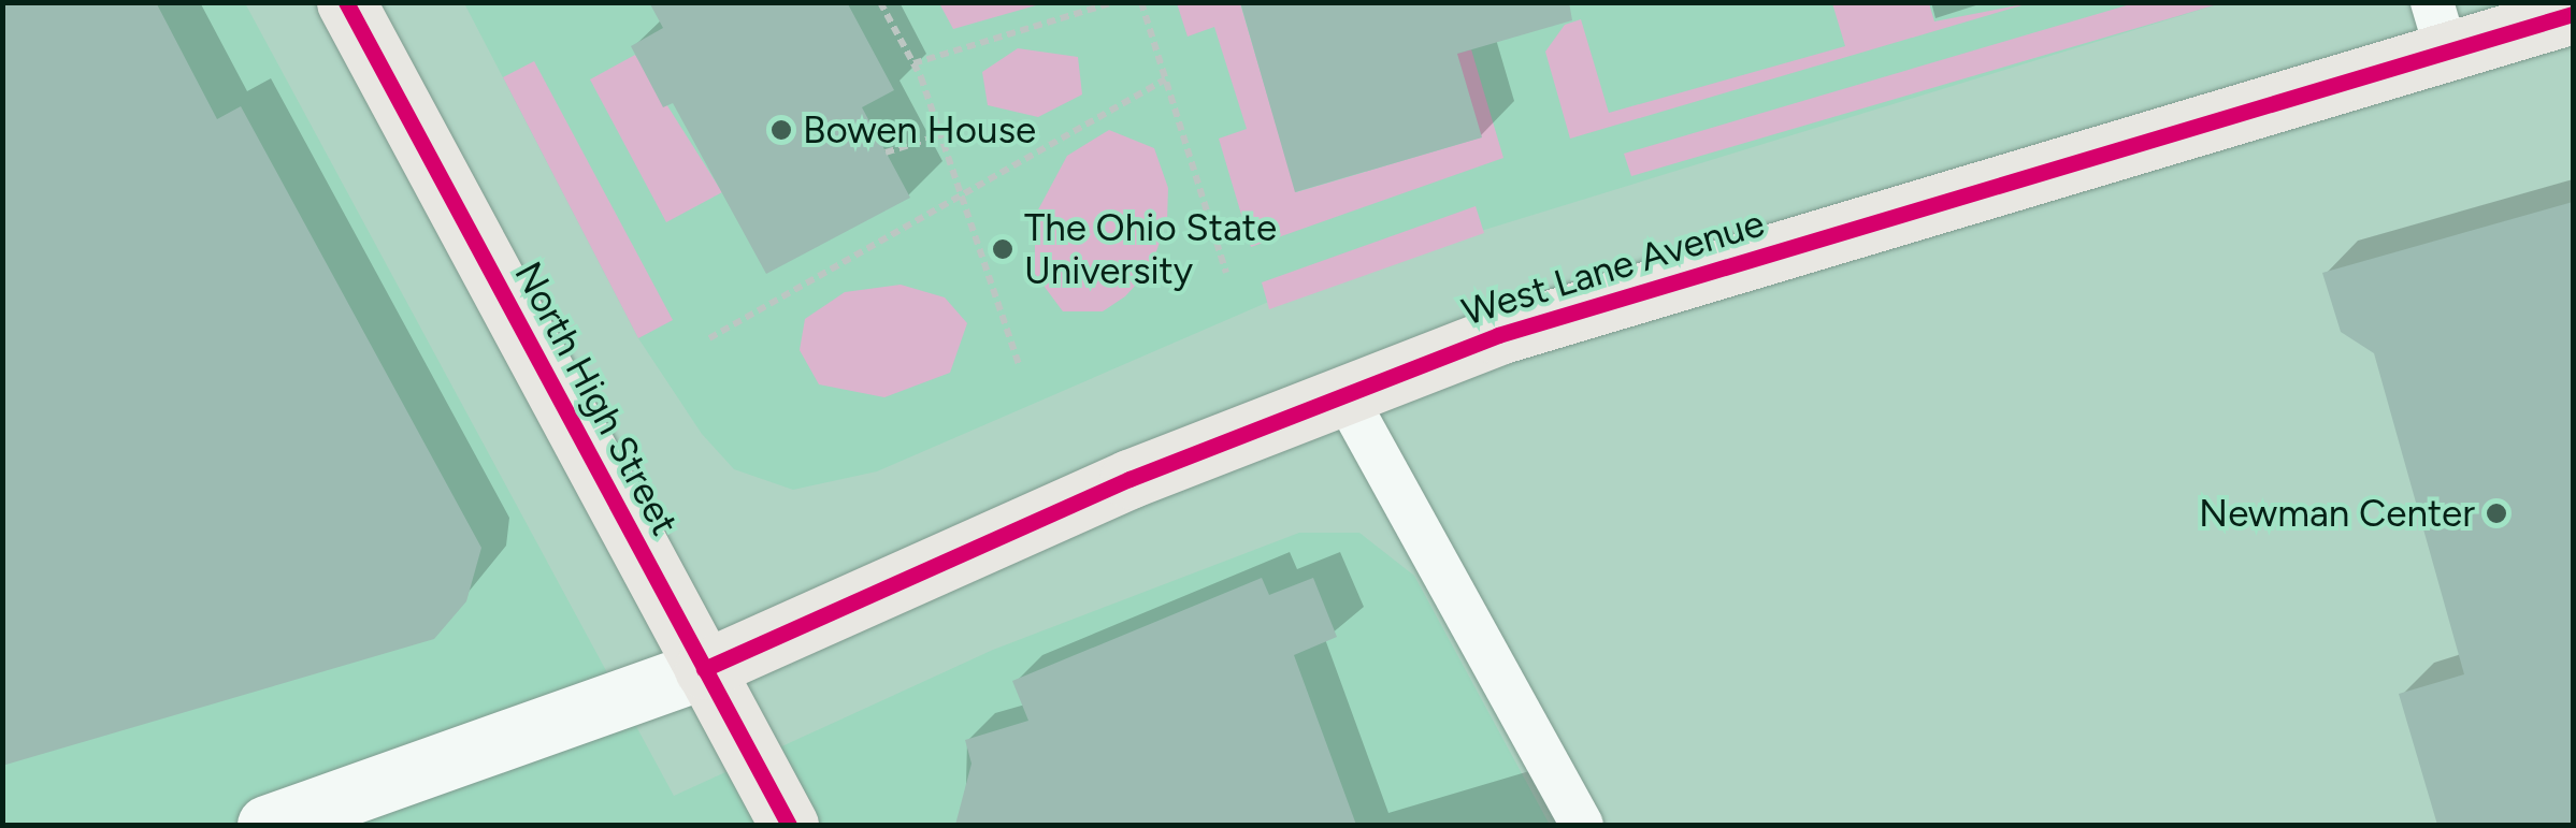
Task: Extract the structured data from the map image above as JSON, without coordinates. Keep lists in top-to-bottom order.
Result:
{
  "streets": {
    "main road": ["West Lane Avenue", "North High Street"]
  },
  "crossings": [
    ["West Lane Avenue", "North High Street"]
  ],
  "places": ["Bowen House", "The Ohio State University", "Newman Center"]
}
